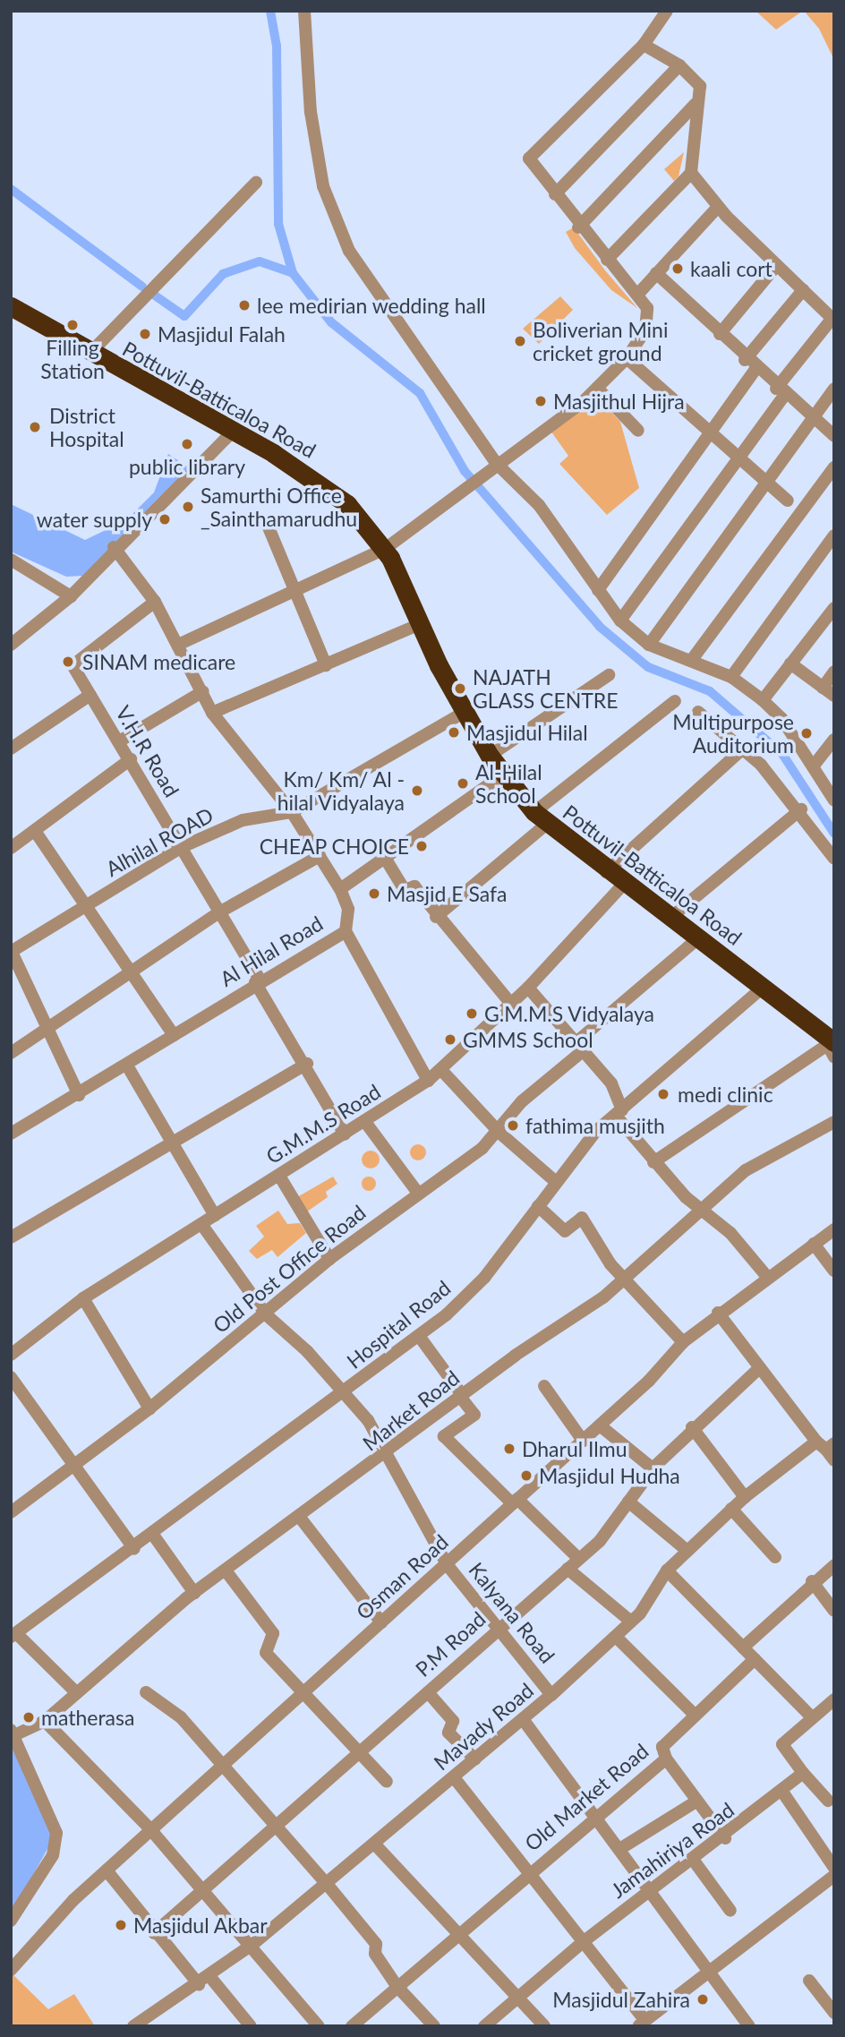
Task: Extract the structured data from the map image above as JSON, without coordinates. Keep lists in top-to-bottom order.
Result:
{
  "streets": {
    "highway": ["Pottuvil-Batticaloa Road"],
    "street": [
      "V.H.R Road",
      "Alhilal ROAD",
      "Al Hilal Road",
      "G.M.M.S Road",
      "Old Post Office Road",
      "Hospital Road",
      "Market Road",
      "Osman Road",
      "Kalyana Road",
      "P.M Road",
      "Mavady Road",
      "Old Market Road",
      "Jamahiriya Road"
    ]
  },
  "crossings": [
    ["Pottuvil-Batticaloa Road", "Alhilal ROAD"],
    ["Pottuvil-Batticaloa Road", "G.M.M.S Road"],
    ["Pottuvil-Batticaloa Road", "Old Post Office Road"],
    ["Pottuvil-Batticaloa Road", "Hospital Road"],
    ["V.H.R Road", "Alhilal ROAD"],
    ["V.H.R Road", "Al Hilal Road"],
    ["Alhilal ROAD", "Al Hilal Road"],
    ["Al Hilal Road", "G.M.M.S Road"],
    ["G.M.M.S Road", "Kalyana Road"],
    ["Old Post Office Road", "Kalyana Road"],
    ["Hospital Road", "Kalyana Road"],
    ["Market Road", "Kalyana Road"],
    ["Osman Road", "Kalyana Road"],
    ["Kalyana Road", "P.M Road"],
    ["Kalyana Road", "Mavady Road"]
  ],
  "places": [
    "kaali cort",
    "lee medirian wedding hall",
    "Filling Station",
    "Masjidul Falah",
    "Boliverian Mini cricket ground",
    "Masjithul Hijra",
    "District Hospital",
    "public library",
    "Samurthi Office _Sainthamarudhu",
    "water supply",
    "SINAM medicare",
    "NAJATH GLASS CENTRE",
    "Masjidul Hilal",
    "Multipurpose Auditorium",
    "Al-Hilal School",
    "Km/ Km/ Al - hilal Vidyalaya",
    "CHEAP CHOICE",
    "Masjid E Safa",
    "G.M.M.S Vidyalaya",
    "GMMS School",
    "medi clinic",
    "fathima musjith",
    "Dharul Ilmu",
    "Masjidul Hudha",
    "matherasa",
    "Masjidul Akbar",
    "Masjidul Zahira"
  ]
}
